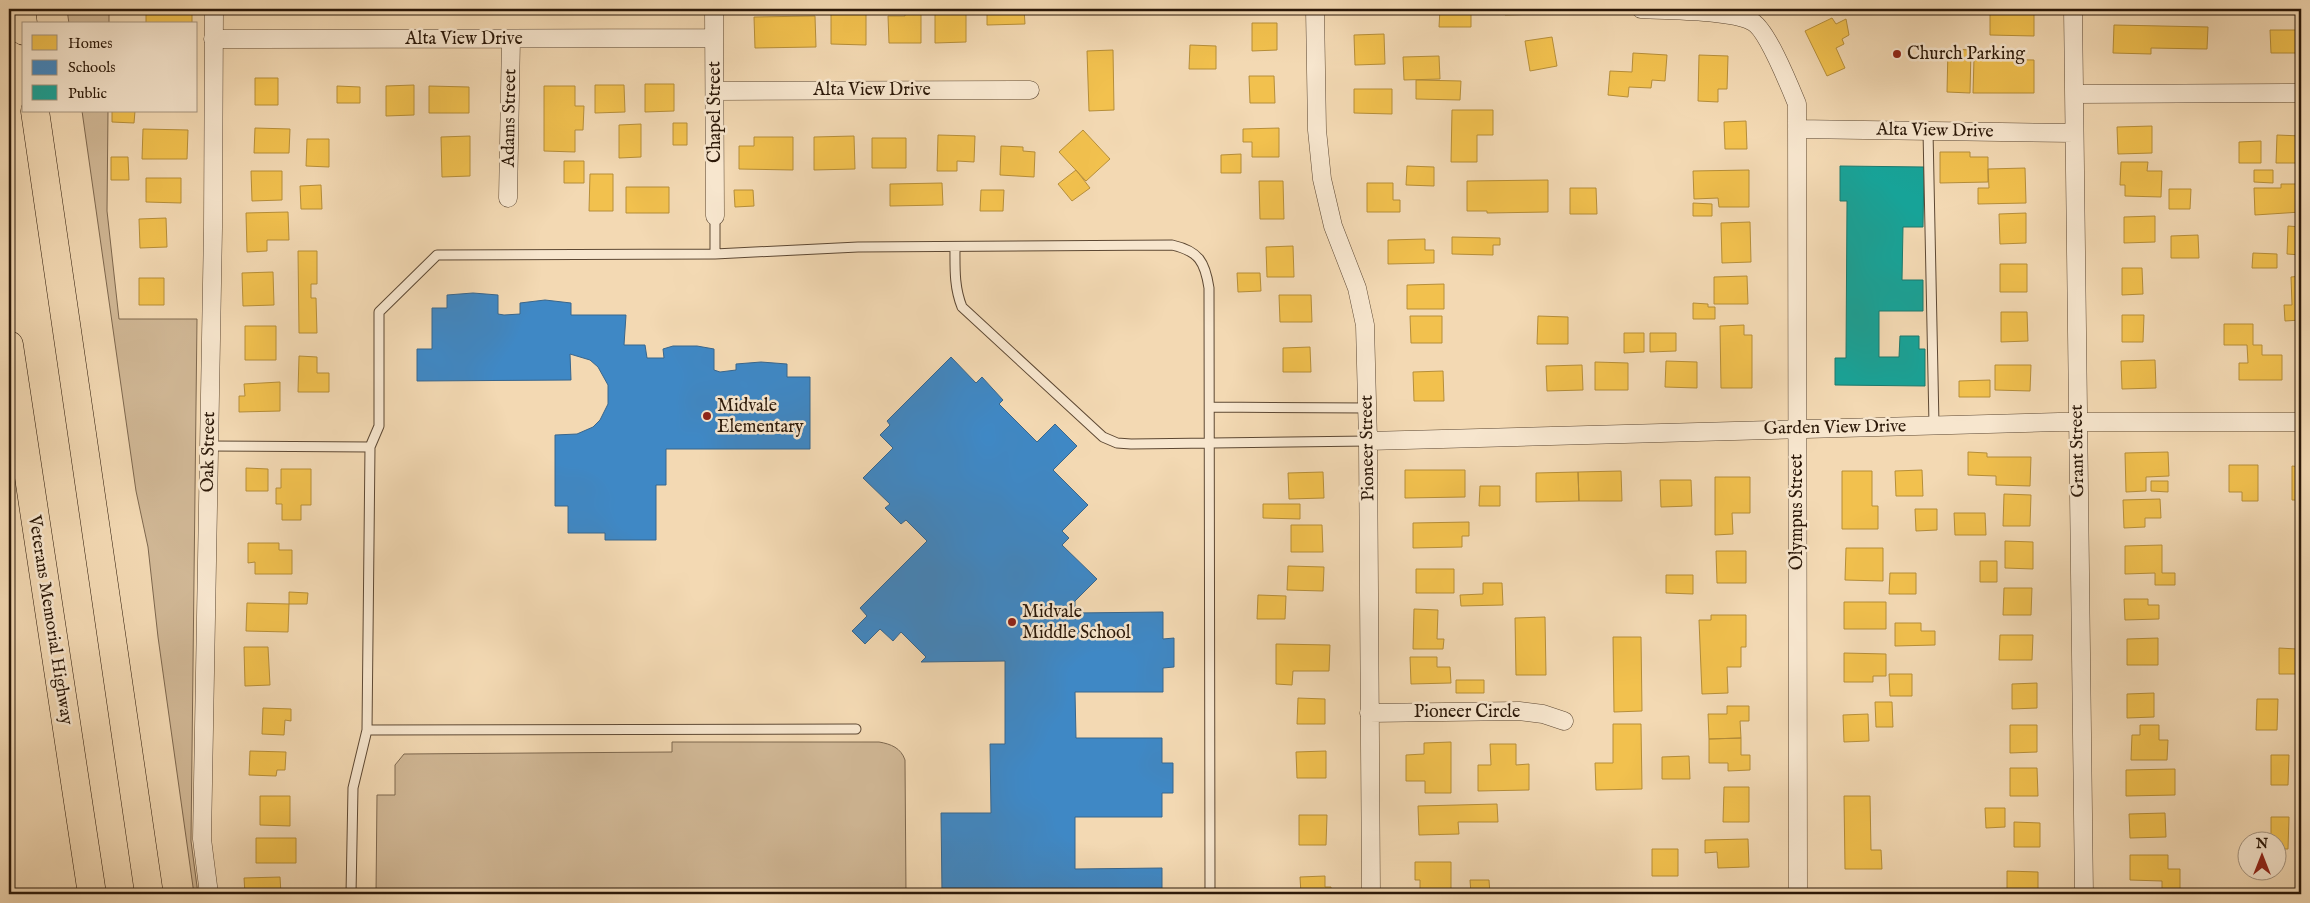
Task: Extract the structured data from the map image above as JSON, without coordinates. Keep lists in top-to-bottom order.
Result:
{
  "streets": {
    "highway": ["Veterans Memorial Highway"],
    "street": [
      "Alta View Drive",
      "Chapel Street",
      "Adams Street",
      "Garden View Drive",
      "Pioneer Street",
      "Grant Street",
      "Oak Street",
      "Olympus Street",
      "Pioneer Circle"
    ]
  },
  "crossings": [
    ["Alta View Drive", "Chapel Street"],
    ["Alta View Drive", "Adams Street"],
    ["Alta View Drive", "Grant Street"],
    ["Alta View Drive", "Oak Street"],
    ["Alta View Drive", "Olympus Street"],
    ["Garden View Drive", "Pioneer Street"],
    ["Garden View Drive", "Grant Street"],
    ["Garden View Drive", "Olympus Street"],
    ["Pioneer Street", "Pioneer Circle"]
  ],
  "places": ["Church Parking", "Midvale Elementary", "Midvale Middle School"],
  "legend": ["Homes", "Schools", "Public"],
  "north": "top"
}
